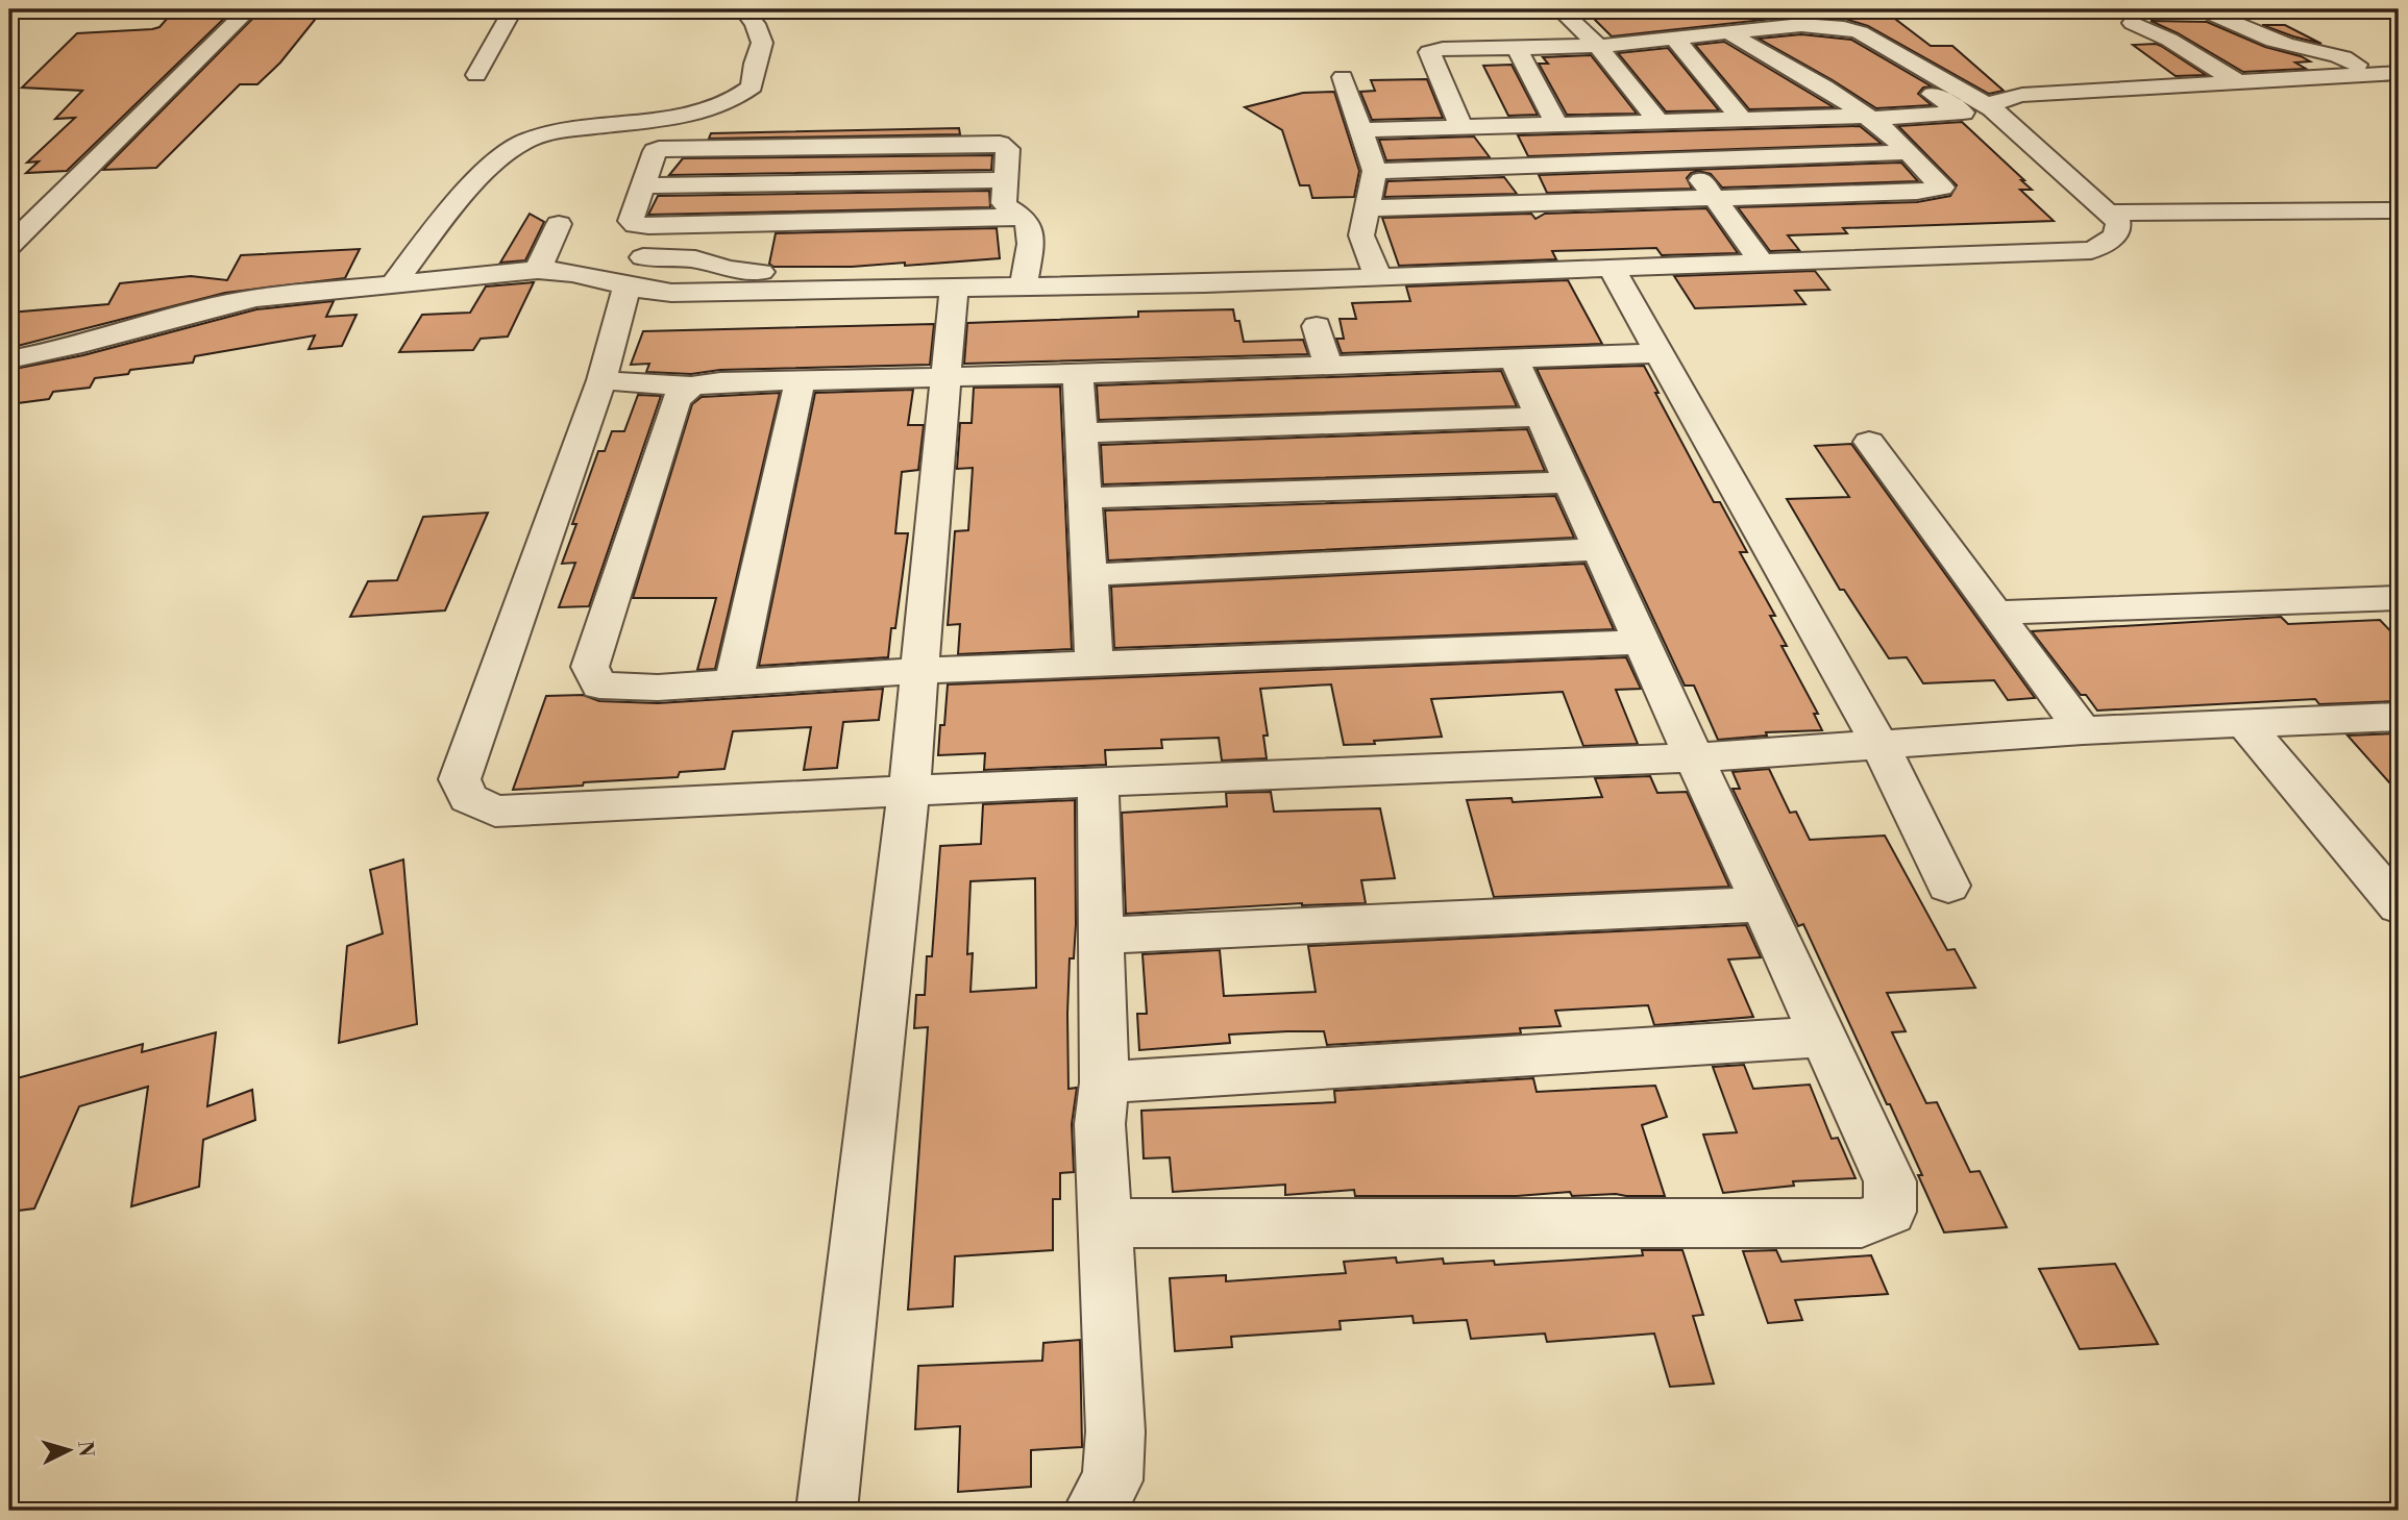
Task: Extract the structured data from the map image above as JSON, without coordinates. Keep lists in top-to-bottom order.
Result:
{
  "north": "right"
}
